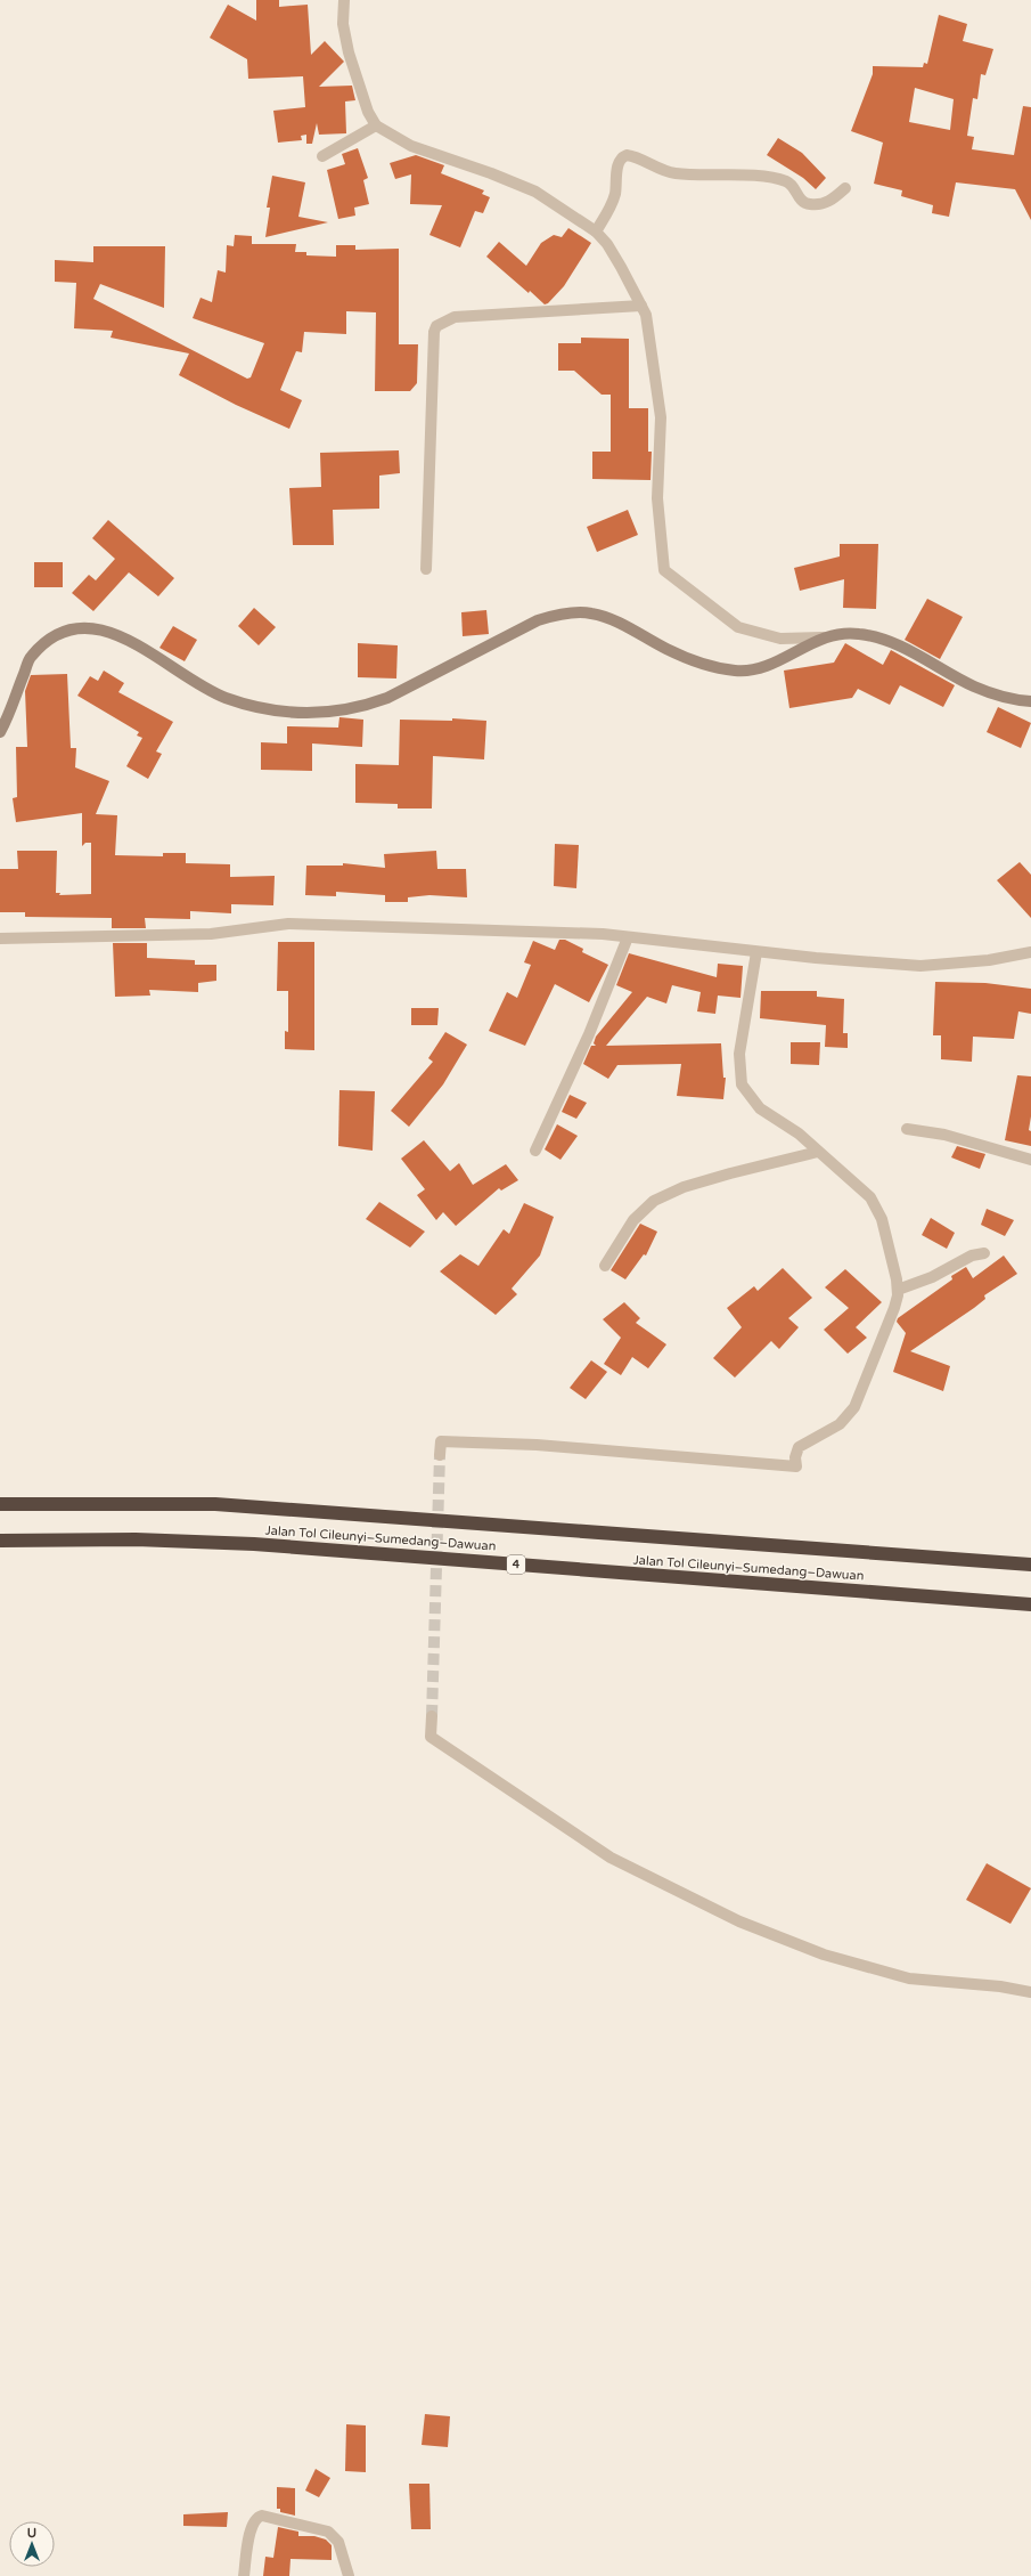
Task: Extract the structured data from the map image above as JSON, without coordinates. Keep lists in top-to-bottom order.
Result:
{
  "streets": {
    "highway": ["Jalan Tol Cileunyi–Sumedang–Dawuan", "4"]
  },
  "north": "top"
}
